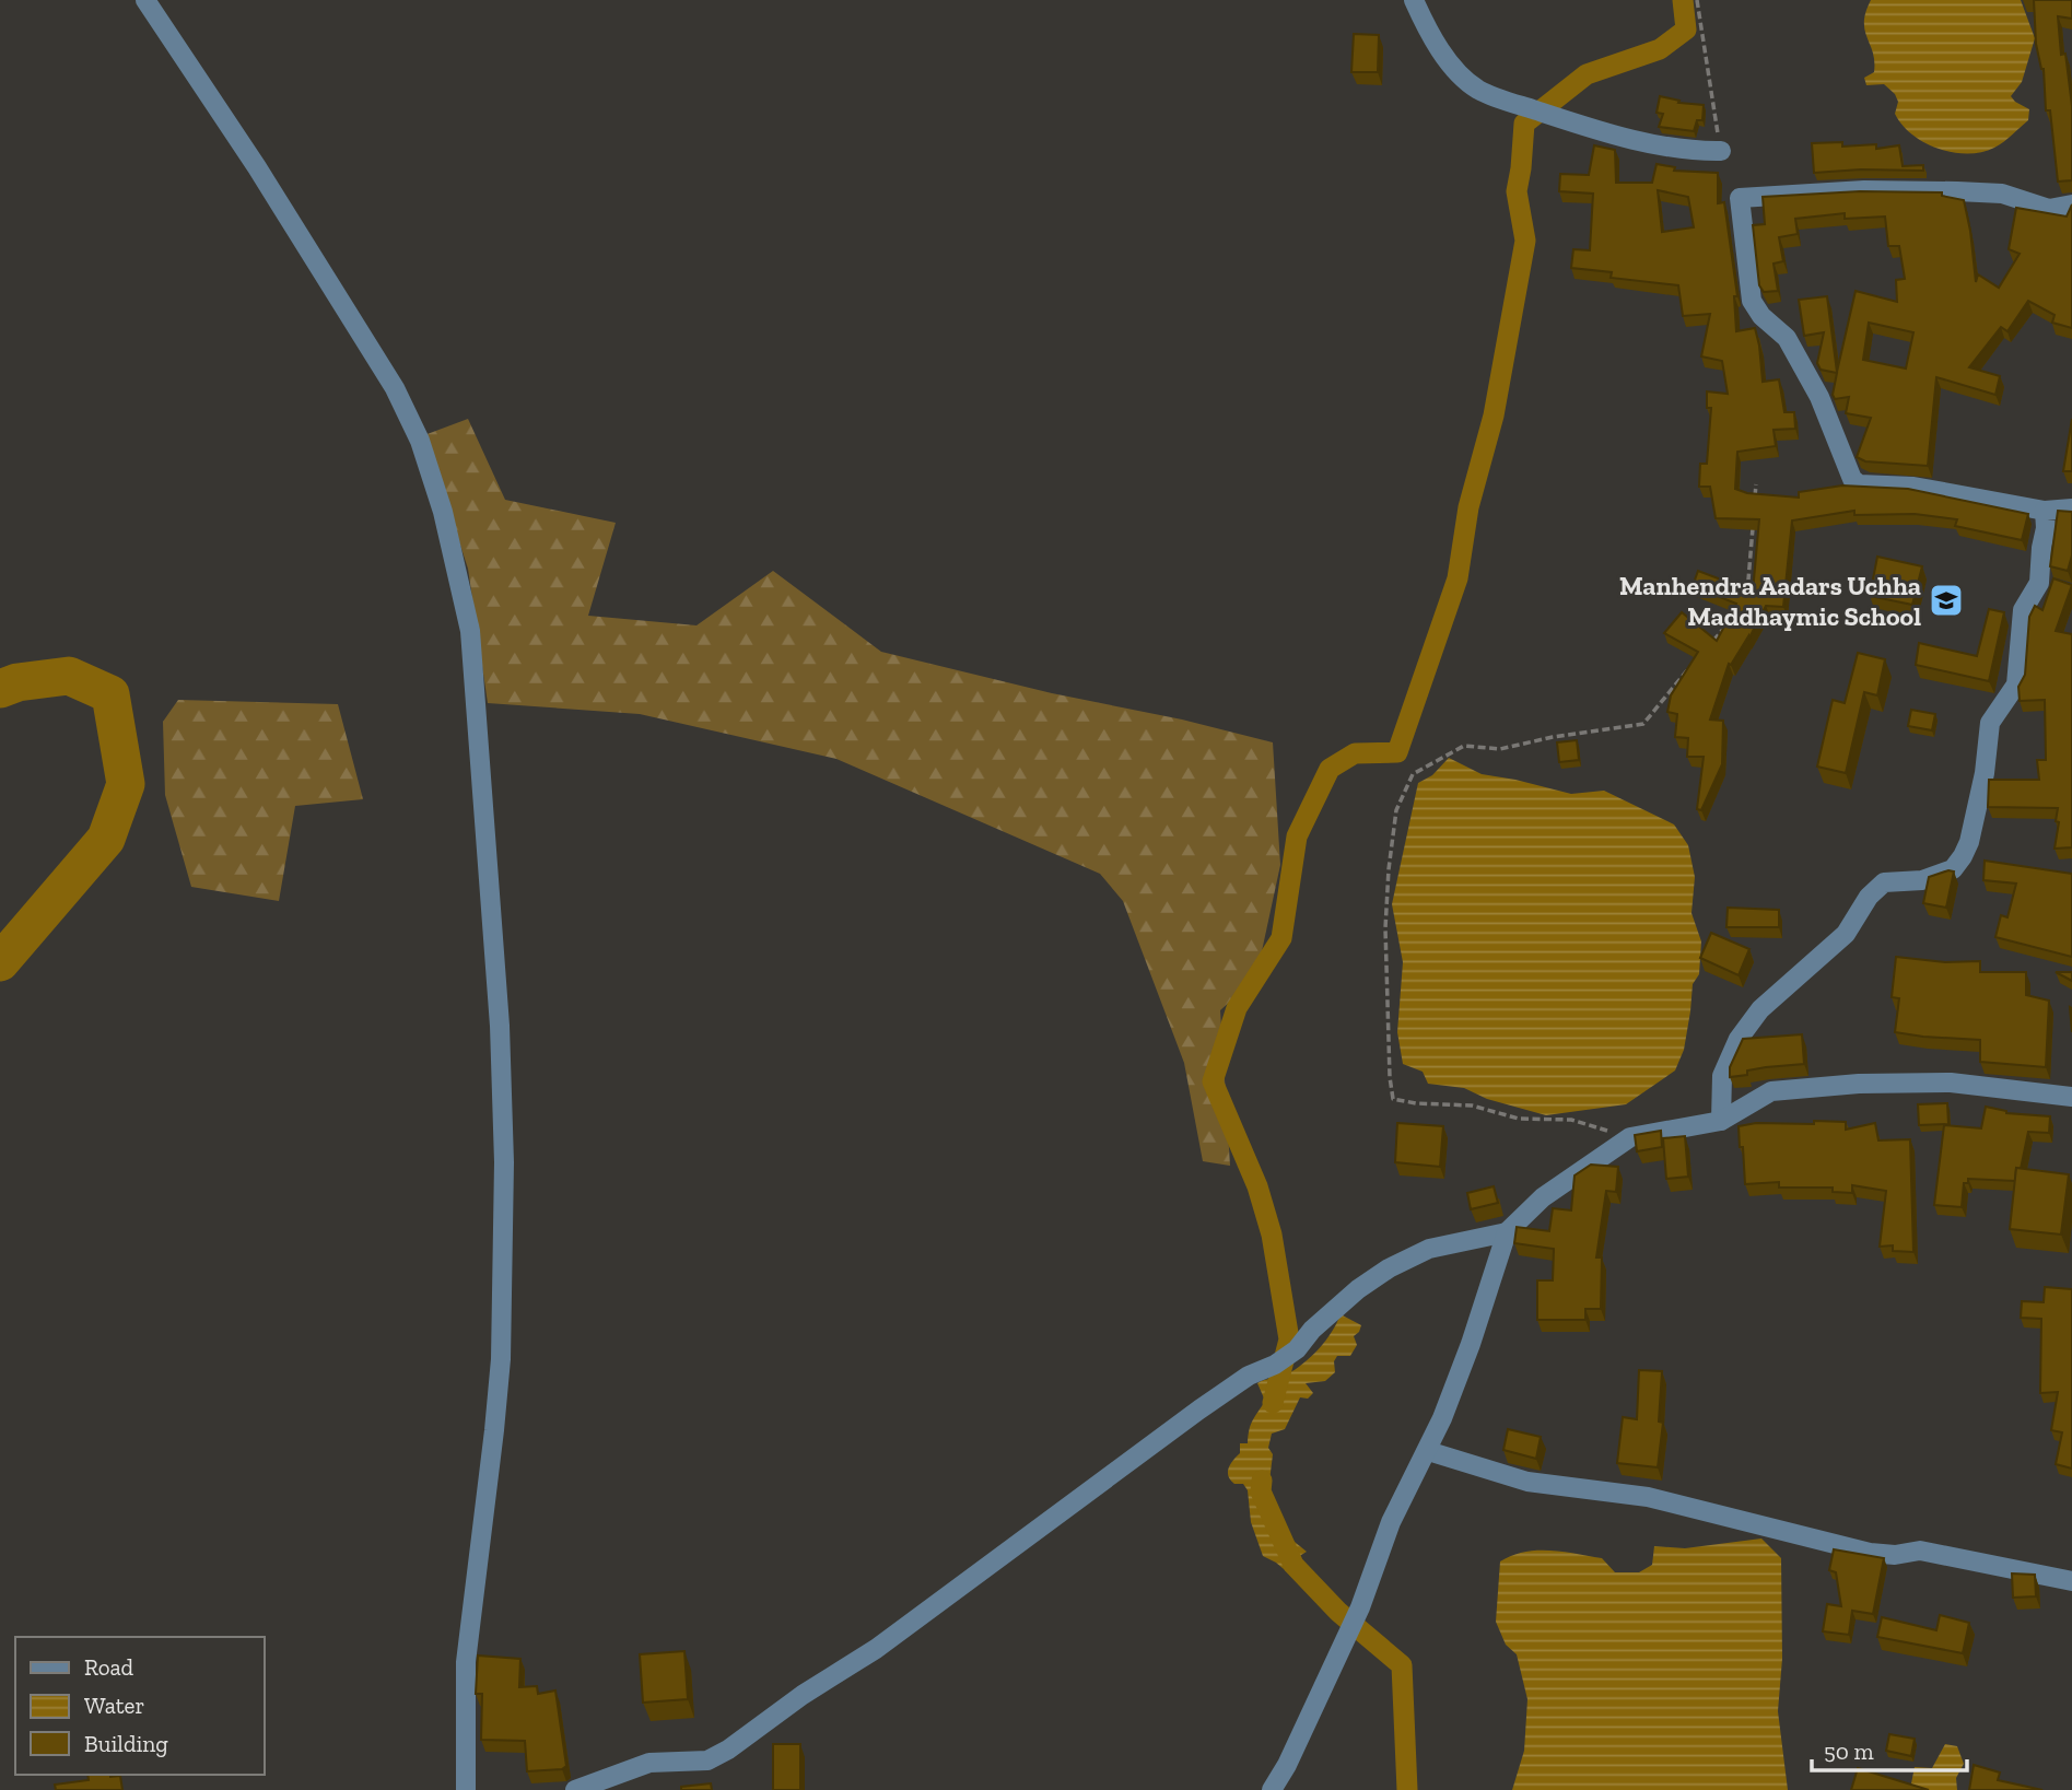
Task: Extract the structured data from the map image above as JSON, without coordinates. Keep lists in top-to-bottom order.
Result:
{
  "places": {
    "school or university": ["Manhendra Aadars Uchha Maddhaymic School"]
  },
  "legend": ["Road", "Water", "Building"],
  "scale_bar": "50 m"
}
